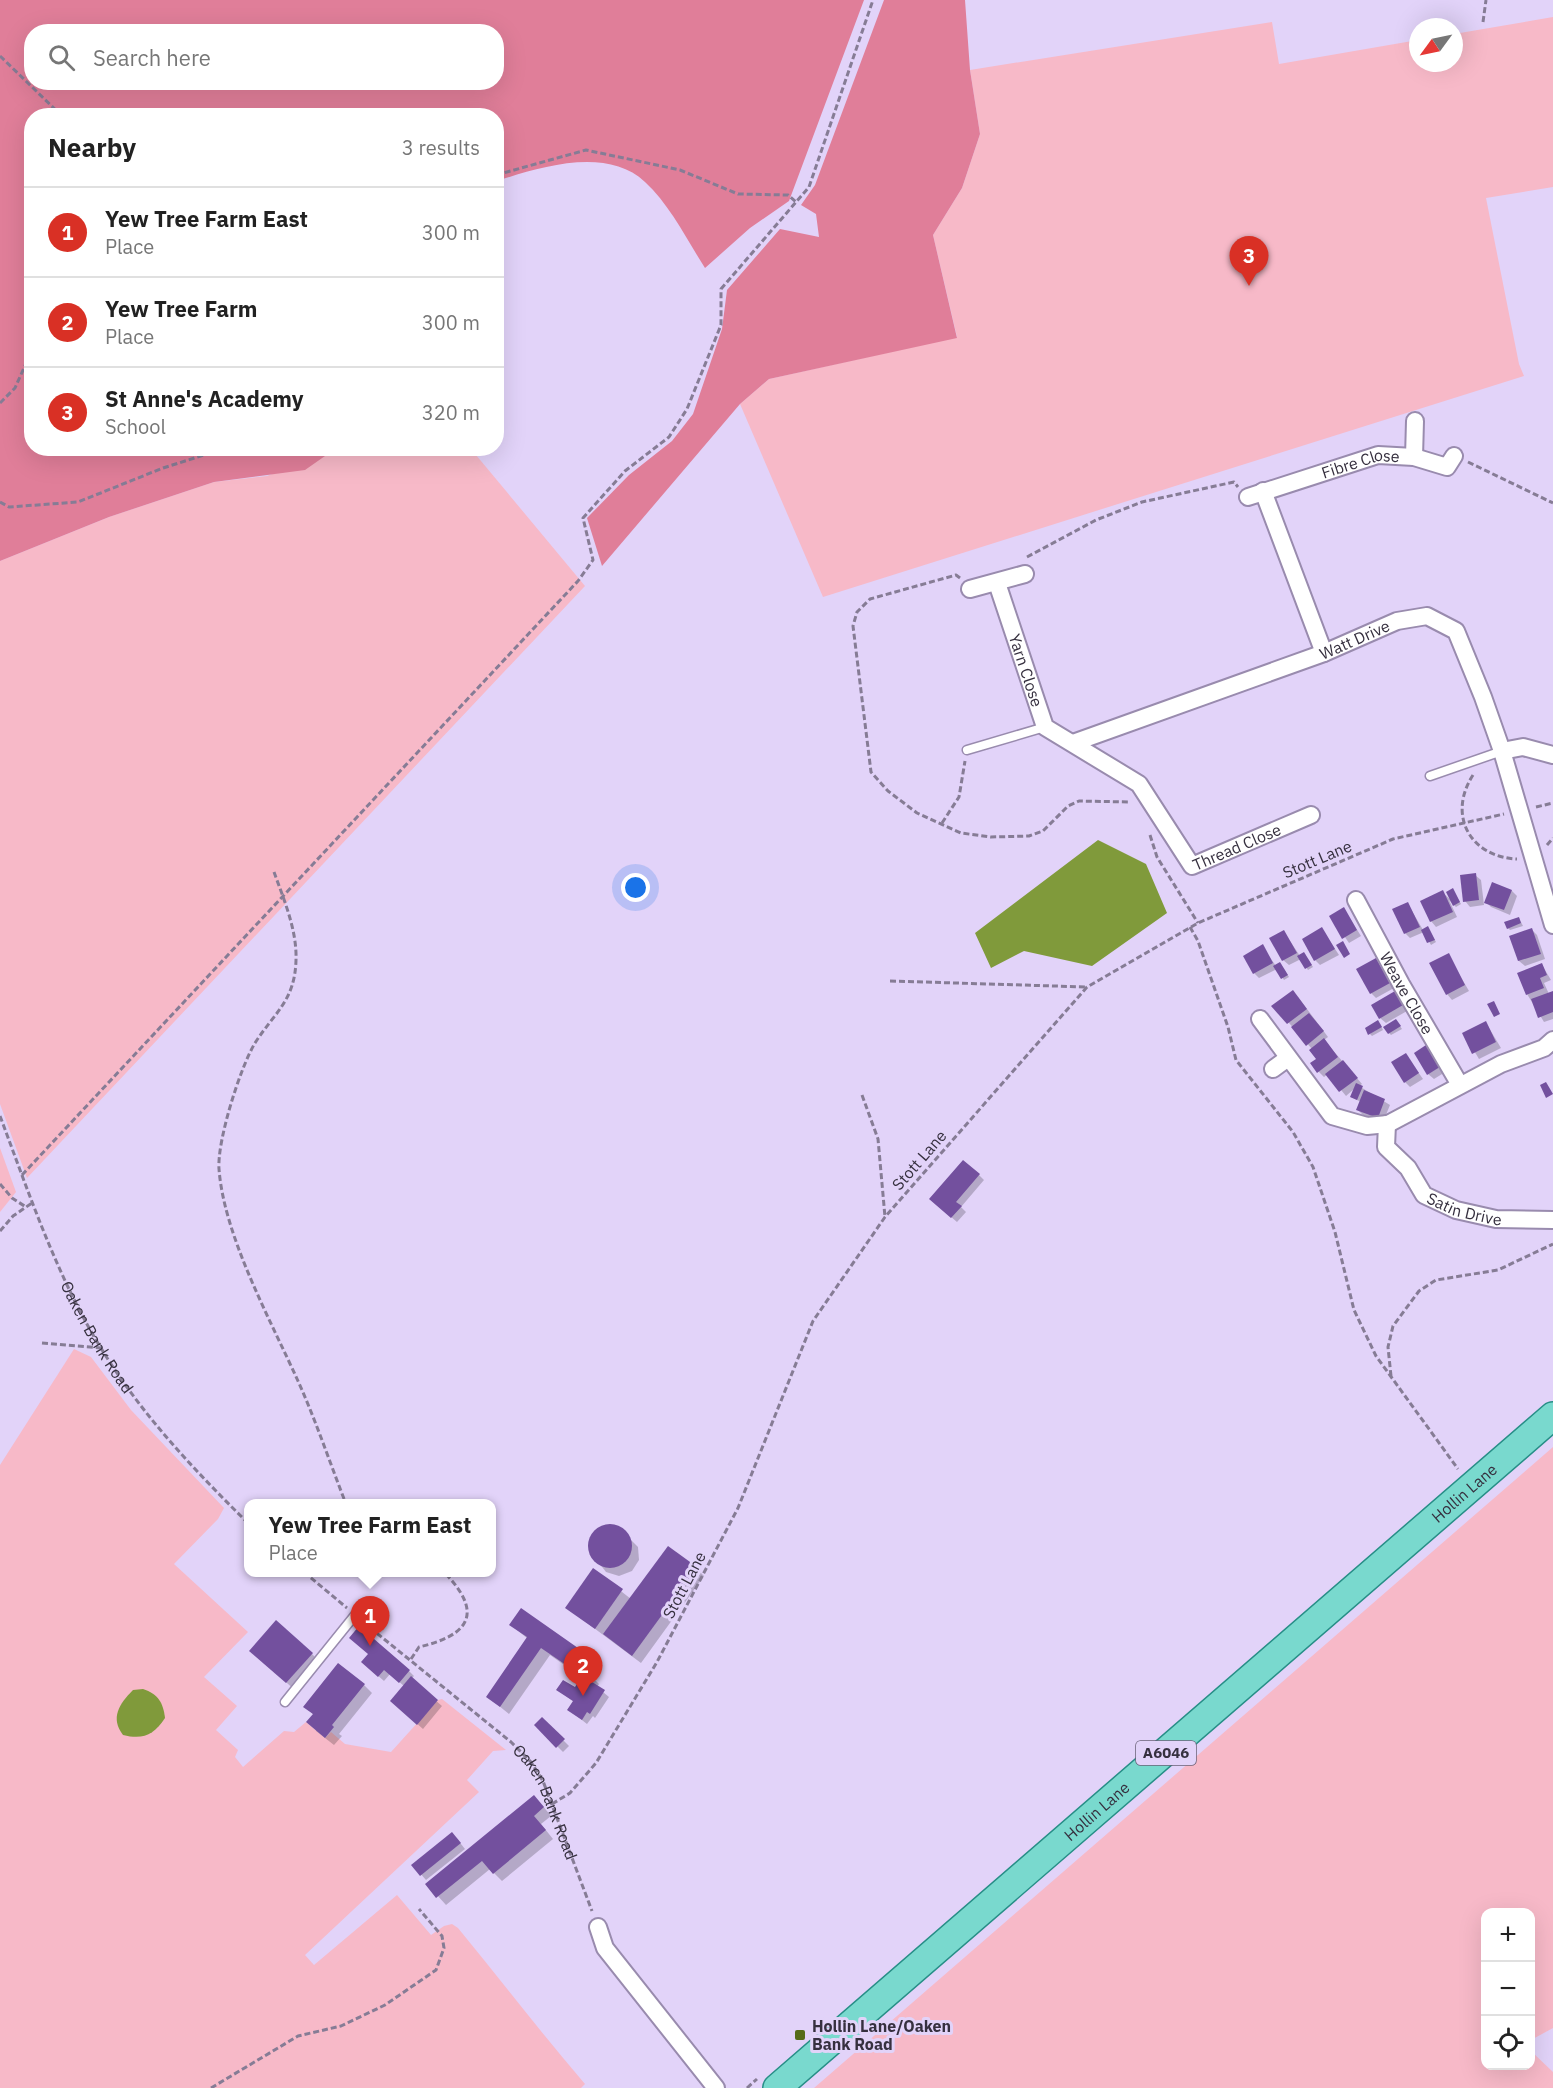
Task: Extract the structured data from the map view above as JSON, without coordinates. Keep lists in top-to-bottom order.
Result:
{
  "streets": {
    "main road": ["Hollin Lane", "A6046"],
    "street": [
      "Fibre Close",
      "Watt Drive",
      "Yarn Close",
      "Thread Close",
      "Weave Close",
      "Satin Drive"
    ],
    "path": ["Stott Lane", "Oaken Bank Road"]
  },
  "crossings": [
    ["Watt Drive", "Yarn Close"],
    ["Watt Drive", "Thread Close"],
    ["Watt Drive", "Stott Lane"],
    ["Yarn Close", "Thread Close"],
    ["Stott Lane", "Oaken Bank Road"]
  ],
  "places": {
    "transit": ["Hollin Lane/Oaken Bank Road"]
  },
  "north": "bottom left",
  "page": {
    "search": "Search here",
    "heading": ["Nearby", "3 results"],
    "list": [
      {
        "mark": "1",
        "name": "Yew Tree Farm East",
        "note": "Place",
        "value": "300 m"
      },
      {
        "mark": "2",
        "name": "Yew Tree Farm",
        "note": "Place",
        "value": "300 m"
      },
      {
        "mark": "3",
        "name": "St Anne's Academy",
        "note": "School",
        "value": "320 m"
      }
    ],
    "pins": ["3", "1", "2"],
    "popup": ["Yew Tree Farm East", "Place"],
    "map_buttons": ["+", "−"]
  }
}
